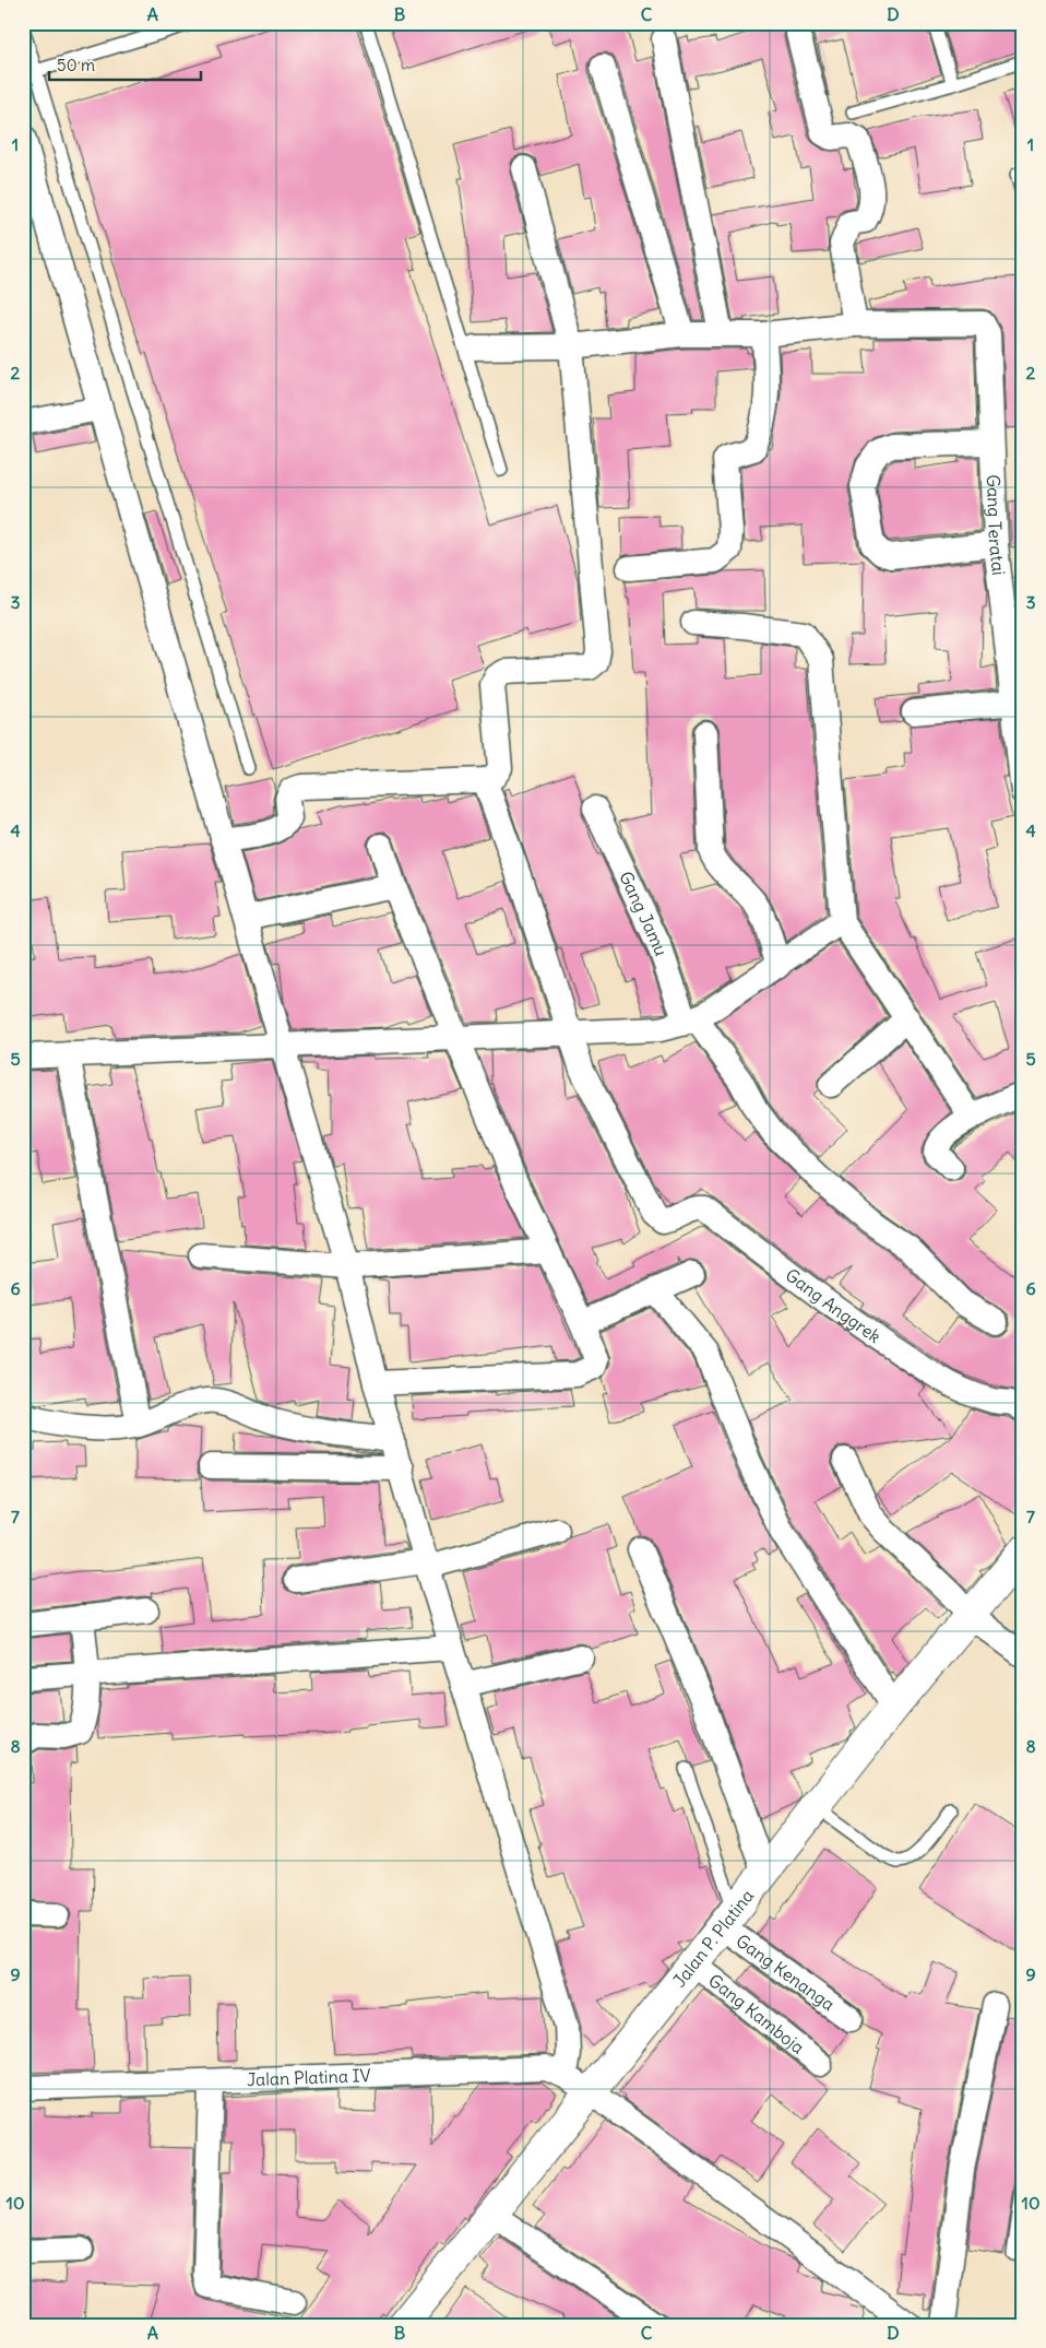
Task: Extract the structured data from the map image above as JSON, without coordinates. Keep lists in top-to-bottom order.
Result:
{
  "streets": {
    "street": [
      "Gang Teratai",
      "Gang Jamu",
      "Gang Anggrek",
      "Jalan P. Platina",
      "Gang Kenanga",
      "Gang Kamboja",
      "Jalan Platina IV"
    ]
  },
  "crossings": [
    ["Jalan P. Platina", "Gang Kenanga"],
    ["Jalan P. Platina", "Gang Kamboja"],
    ["Jalan P. Platina", "Jalan Platina IV"]
  ],
  "scale_bar": "50 m",
  "grid": {
    "columns": [
      "A",
      "B",
      "C",
      "D"
    ],
    "rows": [
      "1",
      "2",
      "3",
      "4",
      "5",
      "6",
      "7",
      "8",
      "9",
      "10"
    ]
  }
}
